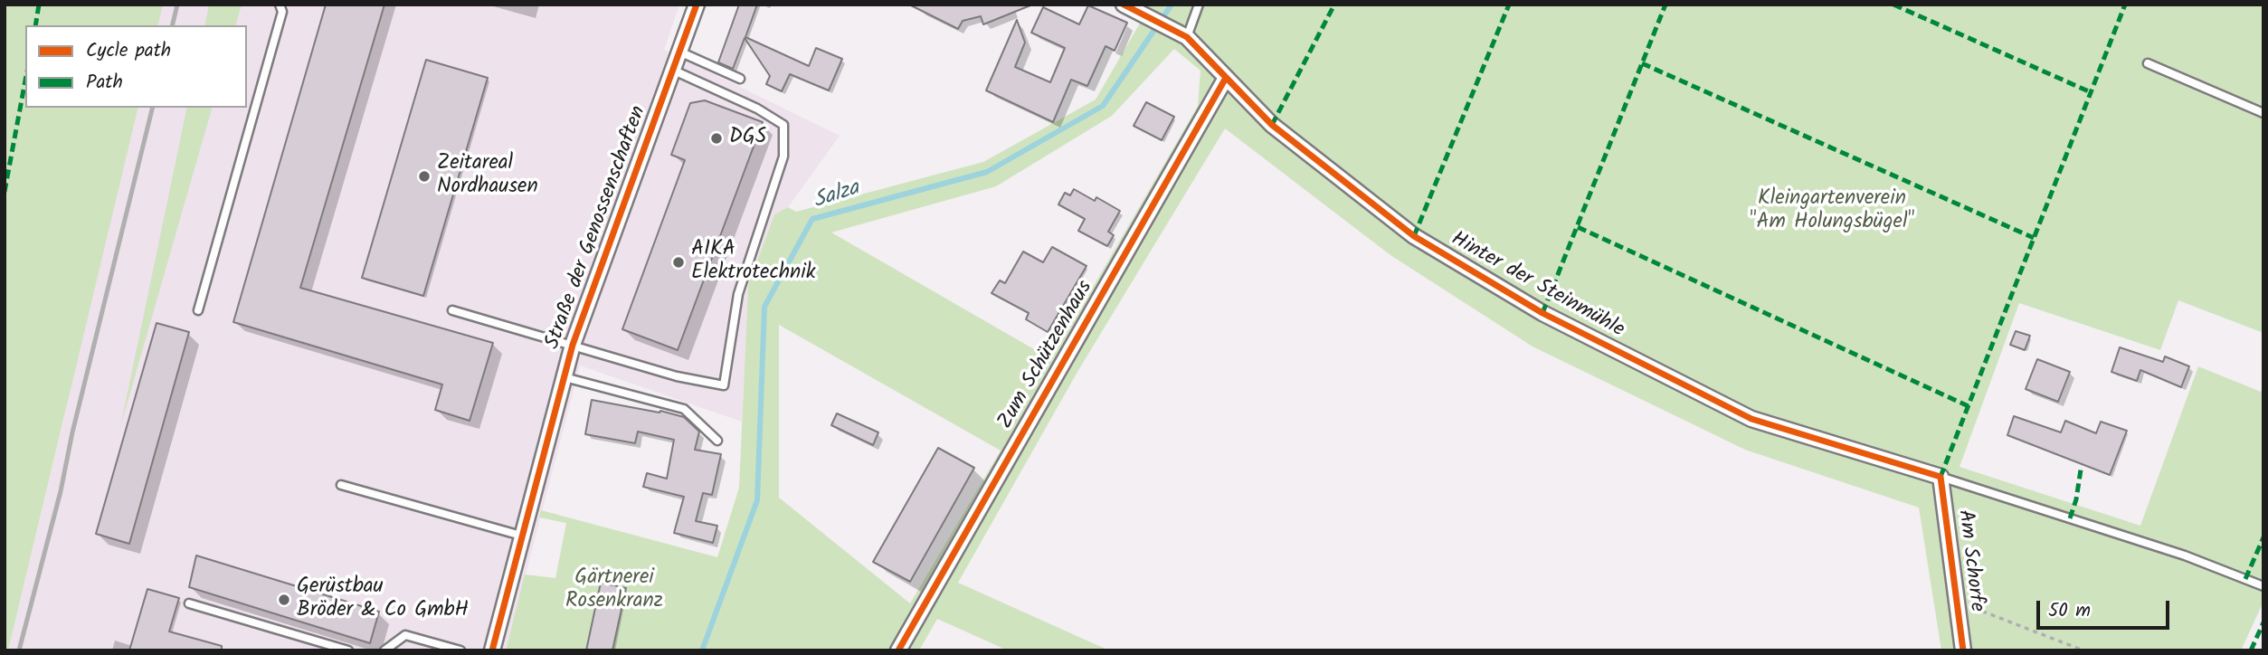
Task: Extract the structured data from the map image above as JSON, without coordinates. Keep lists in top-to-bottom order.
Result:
{
  "streets": {
    "street": [
      "Straße der Genossenschaften",
      "Hinter der Steinmühle",
      "Zum Schützenhaus",
      "Am Schorfe"
    ]
  },
  "crossings": [
    ["Hinter der Steinmühle", "Zum Schützenhaus"],
    ["Hinter der Steinmühle", "Am Schorfe"]
  ],
  "water": ["Salza"],
  "parks": ["Kleingartenverein \"Am Holungsbügel\"", "Gärtnerei Rosenkranz"],
  "places": [
    "DGS",
    "Zeitareal Nordhausen",
    "AIKA Elektrotechnik",
    "Gerüstbau Bröder & Co GmbH"
  ],
  "legend": ["Cycle path", "Path"],
  "scale_bar": "50 m"
}
